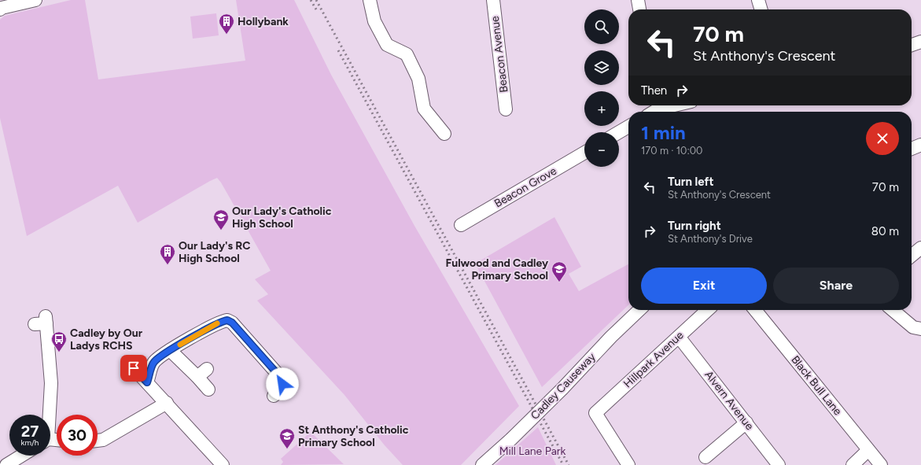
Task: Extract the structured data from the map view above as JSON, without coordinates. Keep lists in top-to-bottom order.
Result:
{
  "streets": {
    "street": [
      "Beacon Avenue",
      "Beacon Grove",
      "Hillpark Avenue",
      "Black Bull Lane",
      "Cadley Causeway",
      "Alvern Avenue"
    ]
  },
  "crossings": [
    ["Hillpark Avenue", "Alvern Avenue"]
  ],
  "parks": ["Mill Lane Park"],
  "places": {
    "building": ["Hollybank", "Our Lady's RC High School"],
    "school or university": ["Our Lady's Catholic High School", "Fulwood and Cadley Primary School", "St Anthony's Catholic Primary School"],
    "bus stop": ["Cadley by Our Ladys RCHS"]
  },
  "page": {
    "map_buttons": ["+", "−"],
    "turn": ["70 m", "St Anthony's Crescent"],
    "then": "Then",
    "heading": ["1 min", "170 m · 10:00"],
    "list": [
      {
        "name": "Turn left",
        "note": "St Anthony's Crescent",
        "value": "70 m"
      },
      {
        "name": "Turn right",
        "note": "St Anthony's Drive",
        "value": "80 m"
      }
    ],
    "buttons": ["Exit", "Share"],
    "speed": "27 km/h",
    "limit": "30"
  }
}
